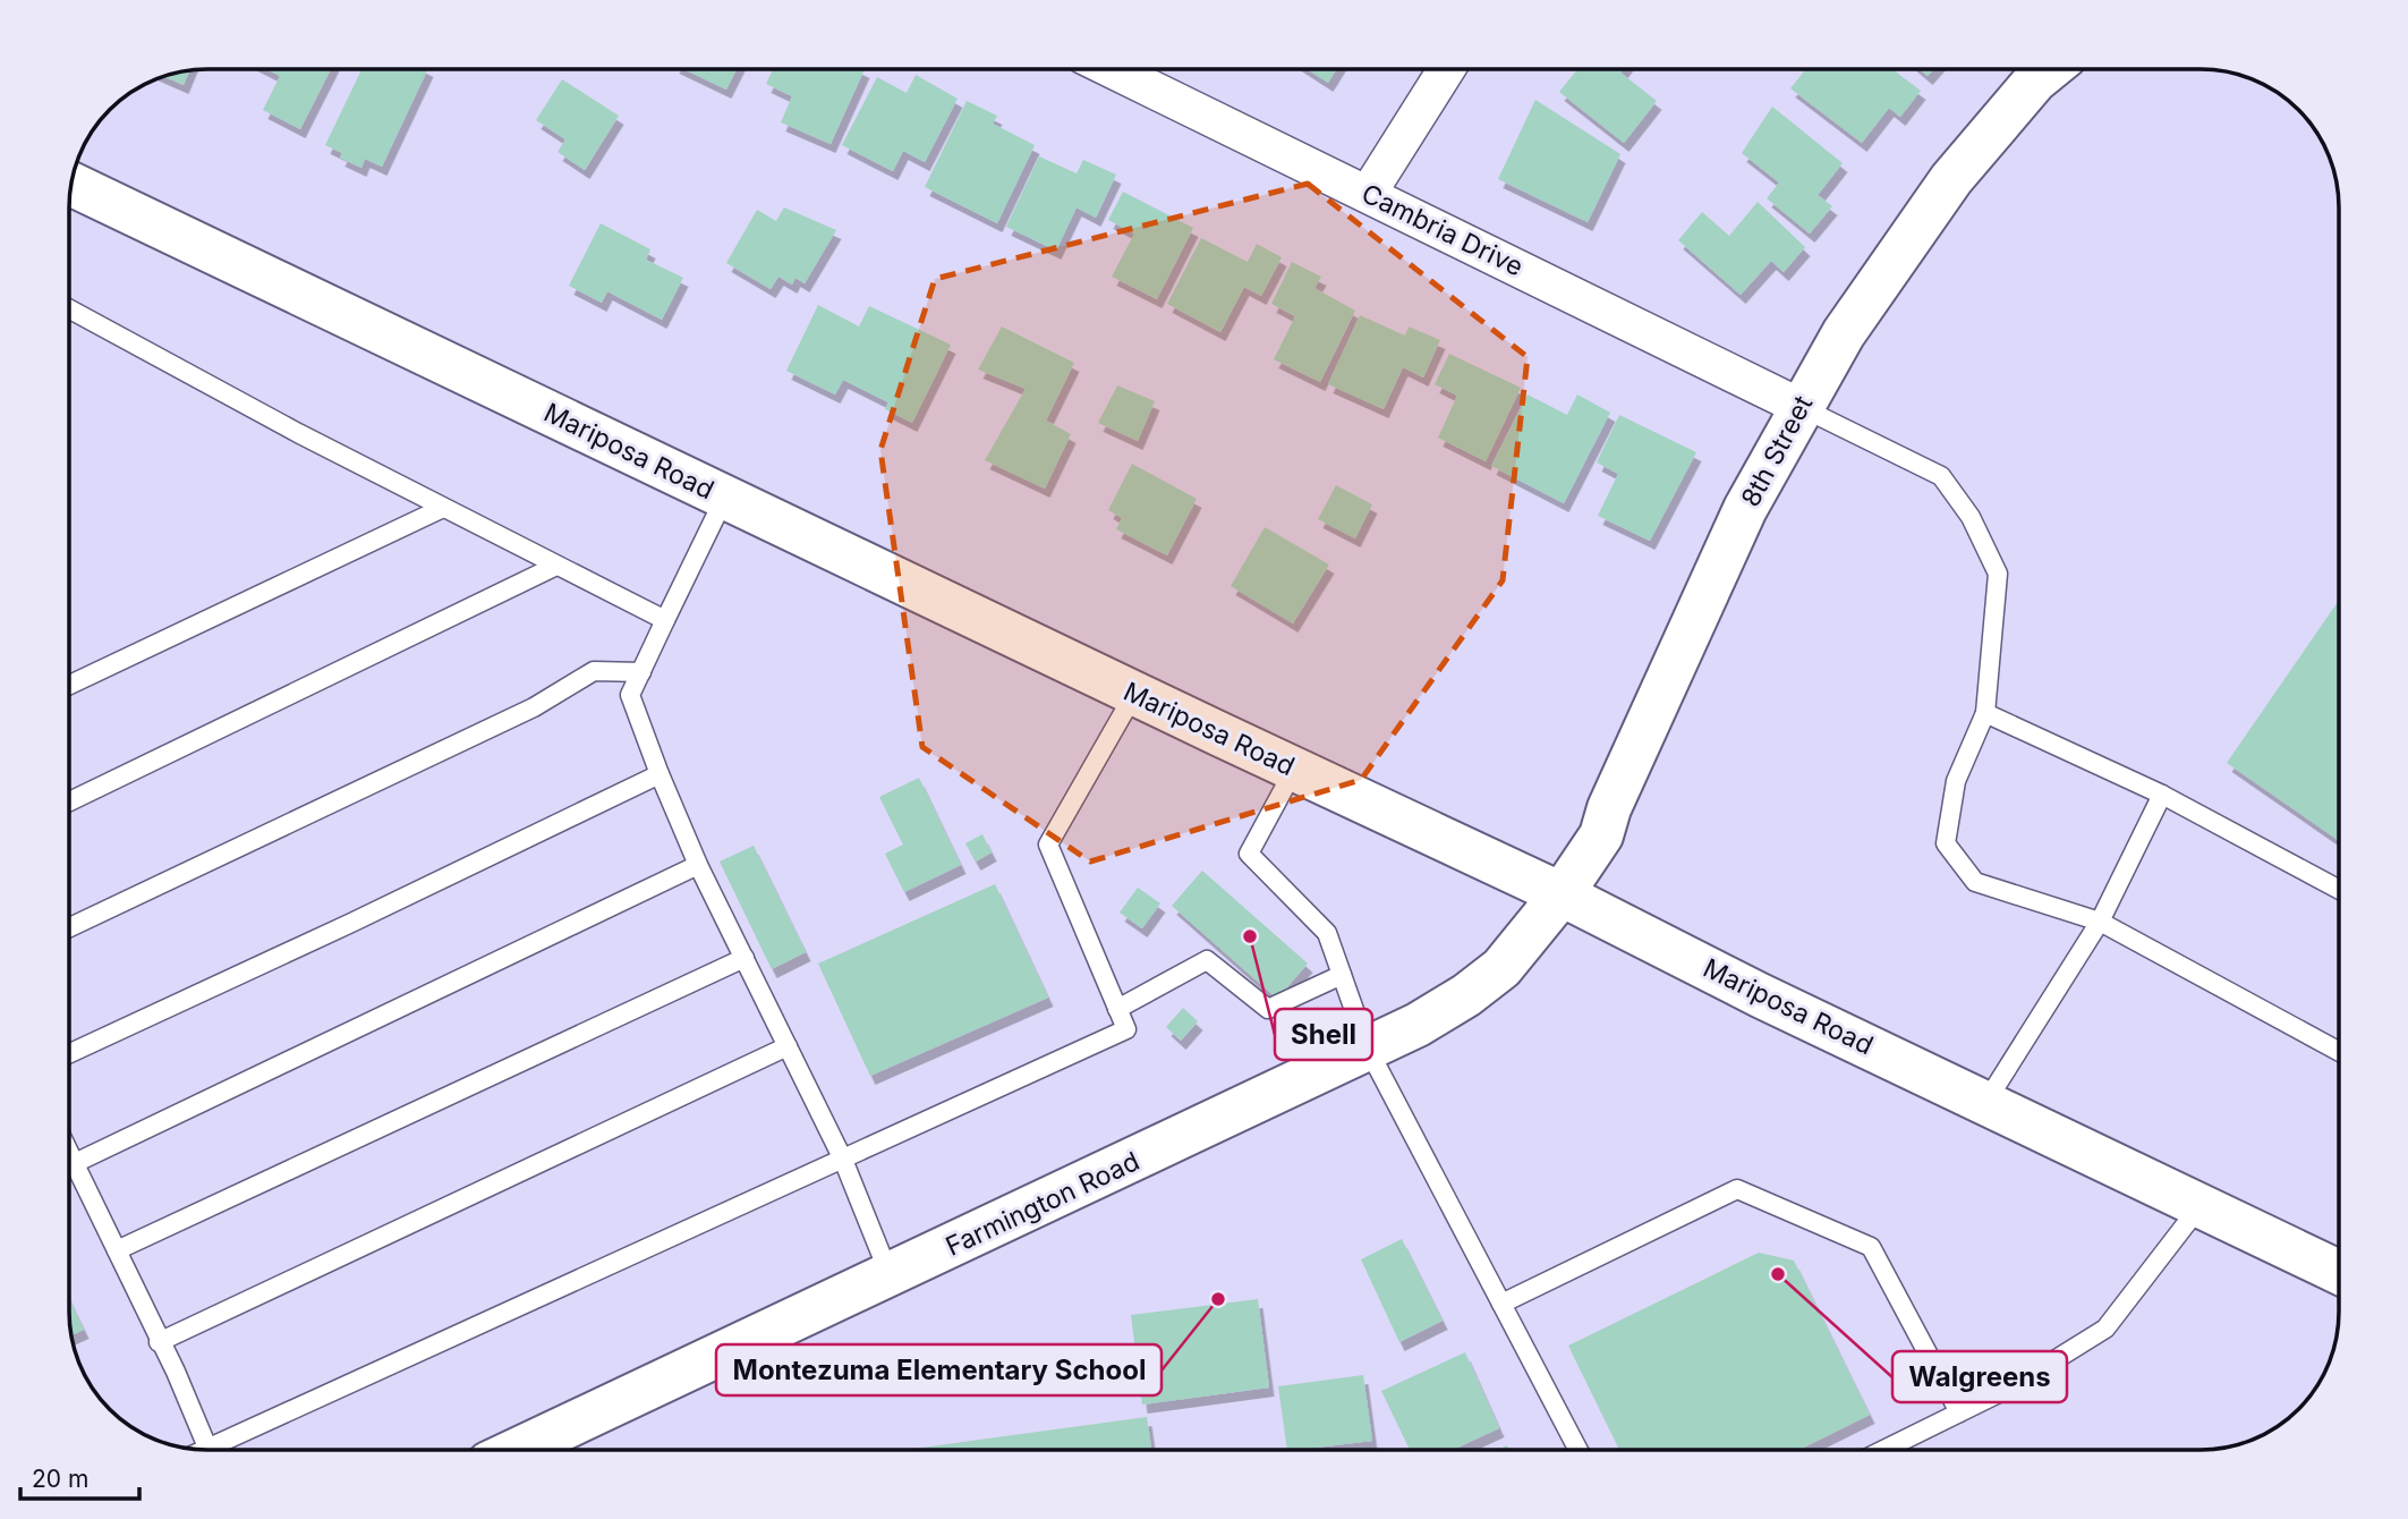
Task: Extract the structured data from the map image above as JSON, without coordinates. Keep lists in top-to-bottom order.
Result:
{
  "streets": {
    "main road": ["Mariposa Road", "8th Street", "Farmington Road"],
    "street": ["Cambria Drive"]
  },
  "crossings": [
    ["Cambria Drive", "8th Street"],
    ["Mariposa Road", "8th Street"],
    ["Mariposa Road", "Farmington Road"],
    ["8th Street", "Farmington Road"]
  ],
  "places": ["Shell", "Walgreens", "Montezuma Elementary School"],
  "scale_bar": "20 m"
}
